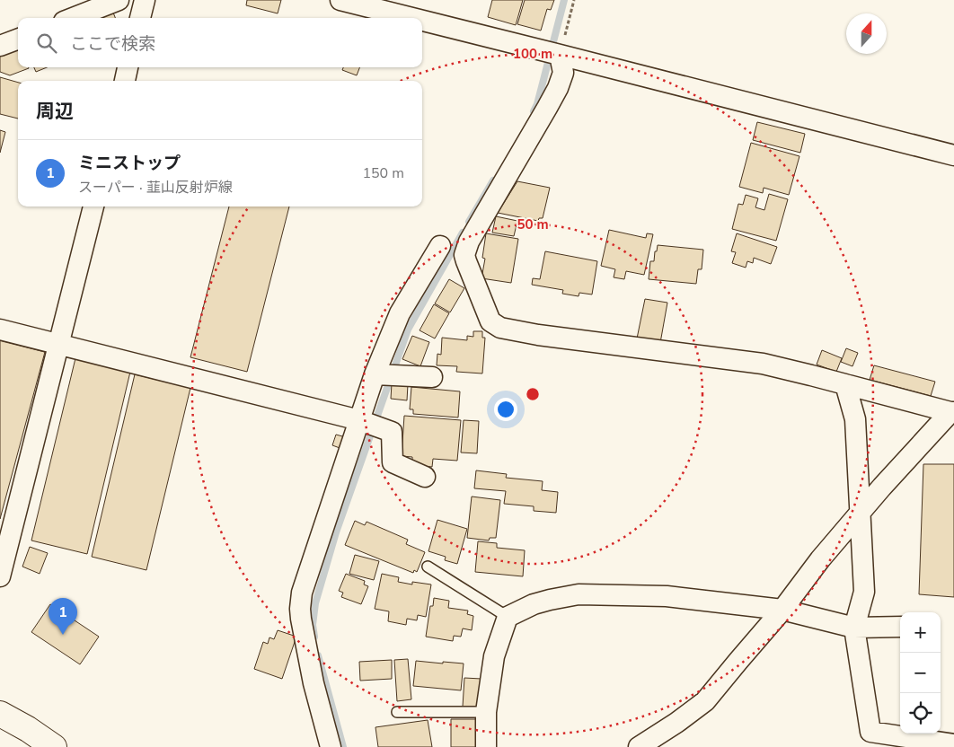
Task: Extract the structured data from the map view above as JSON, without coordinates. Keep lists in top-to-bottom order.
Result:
{
  "north": "top",
  "page": {
    "search": "ここで検索",
    "heading": "周辺",
    "list": [
      {
        "mark": "1",
        "name": "ミニストップ",
        "note": "スーパー · 韮山反射炉線",
        "value": "150 m"
      }
    ],
    "pins": "1",
    "map_buttons": ["+", "−"]
  },
  "rings": ["100 m", "50 m"]
}
